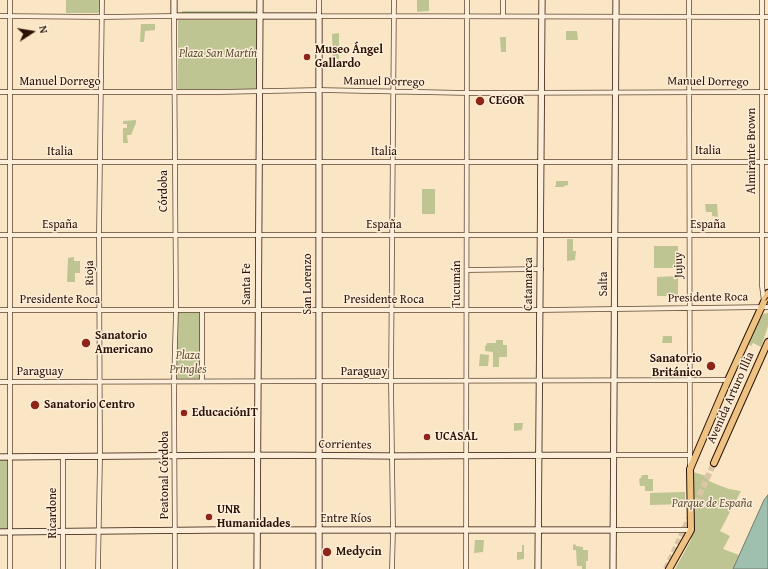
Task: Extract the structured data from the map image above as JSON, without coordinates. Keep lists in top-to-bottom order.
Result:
{
  "streets": {
    "main road": [
      "Córdoba",
      "Jujuy",
      "Santa Fe",
      "San Lorenzo",
      "Catamarca",
      "Salta",
      "Avenida Arturo Illia",
      "Corrientes",
      "Entre Ríos"
    ],
    "street": [
      "Manuel Dorrego",
      "Italia",
      "Almirante Brown",
      "España",
      "Rioja",
      "Tucumán",
      "Presidente Roca",
      "Paraguay",
      "Peatonal Córdoba",
      "Ricardone"
    ]
  },
  "crossings": [
    ["Manuel Dorrego", "Almirante Brown"],
    ["Manuel Dorrego", "Córdoba"],
    ["Manuel Dorrego", "Jujuy"],
    ["Manuel Dorrego", "Rioja"],
    ["Manuel Dorrego", "Santa Fe"],
    ["Manuel Dorrego", "San Lorenzo"],
    ["Manuel Dorrego", "Tucumán"],
    ["Manuel Dorrego", "Catamarca"],
    ["Manuel Dorrego", "Salta"],
    ["Italia", "Almirante Brown"],
    ["Italia", "Córdoba"],
    ["Italia", "Jujuy"],
    ["Italia", "Rioja"],
    ["Italia", "Santa Fe"],
    ["Italia", "San Lorenzo"],
    ["Italia", "Tucumán"],
    ["Italia", "Catamarca"],
    ["Italia", "Salta"],
    ["Almirante Brown", "España"],
    ["Almirante Brown", "Presidente Roca"],
    ["Córdoba", "España"],
    ["Córdoba", "Presidente Roca"],
    ["Córdoba", "Paraguay"],
    ["Córdoba", "Peatonal Córdoba"],
    ["España", "Jujuy"],
    ["España", "Rioja"],
    ["España", "Santa Fe"],
    ["España", "San Lorenzo"],
    ["España", "Tucumán"],
    ["España", "Catamarca"],
    ["España", "Salta"],
    ["Jujuy", "Presidente Roca"],
    ["Jujuy", "Paraguay"],
    ["Jujuy", "Corrientes"],
    ["Jujuy", "Entre Ríos"],
    ["Rioja", "Presidente Roca"],
    ["Rioja", "Paraguay"],
    ["Rioja", "Corrientes"],
    ["Rioja", "Entre Ríos"],
    ["Santa Fe", "Presidente Roca"],
    ["Santa Fe", "Paraguay"],
    ["Santa Fe", "Corrientes"],
    ["Santa Fe", "Entre Ríos"],
    ["San Lorenzo", "Presidente Roca"],
    ["San Lorenzo", "Paraguay"],
    ["San Lorenzo", "Corrientes"],
    ["San Lorenzo", "Entre Ríos"],
    ["Tucumán", "Presidente Roca"],
    ["Tucumán", "Paraguay"],
    ["Tucumán", "Corrientes"],
    ["Tucumán", "Entre Ríos"],
    ["Catamarca", "Presidente Roca"],
    ["Catamarca", "Paraguay"],
    ["Catamarca", "Corrientes"],
    ["Catamarca", "Entre Ríos"],
    ["Salta", "Presidente Roca"],
    ["Salta", "Paraguay"],
    ["Salta", "Corrientes"],
    ["Salta", "Entre Ríos"],
    ["Paraguay", "Peatonal Córdoba"],
    ["Corrientes", "Peatonal Córdoba"],
    ["Corrientes", "Ricardone"],
    ["Peatonal Córdoba", "Entre Ríos"],
    ["Ricardone", "Entre Ríos"]
  ],
  "parks": ["Plaza San Martín", "Plaza Pringles", "Parque de España"],
  "places": [
    "Museo Ángel Gallardo",
    "CEGOR",
    "Sanatorio Americano",
    "Sanatorio Británico",
    "Sanatorio Centro",
    "EducaciónIT",
    "UCASAL",
    "UNR Humanidades",
    "Medycin"
  ],
  "north": "right"
}
